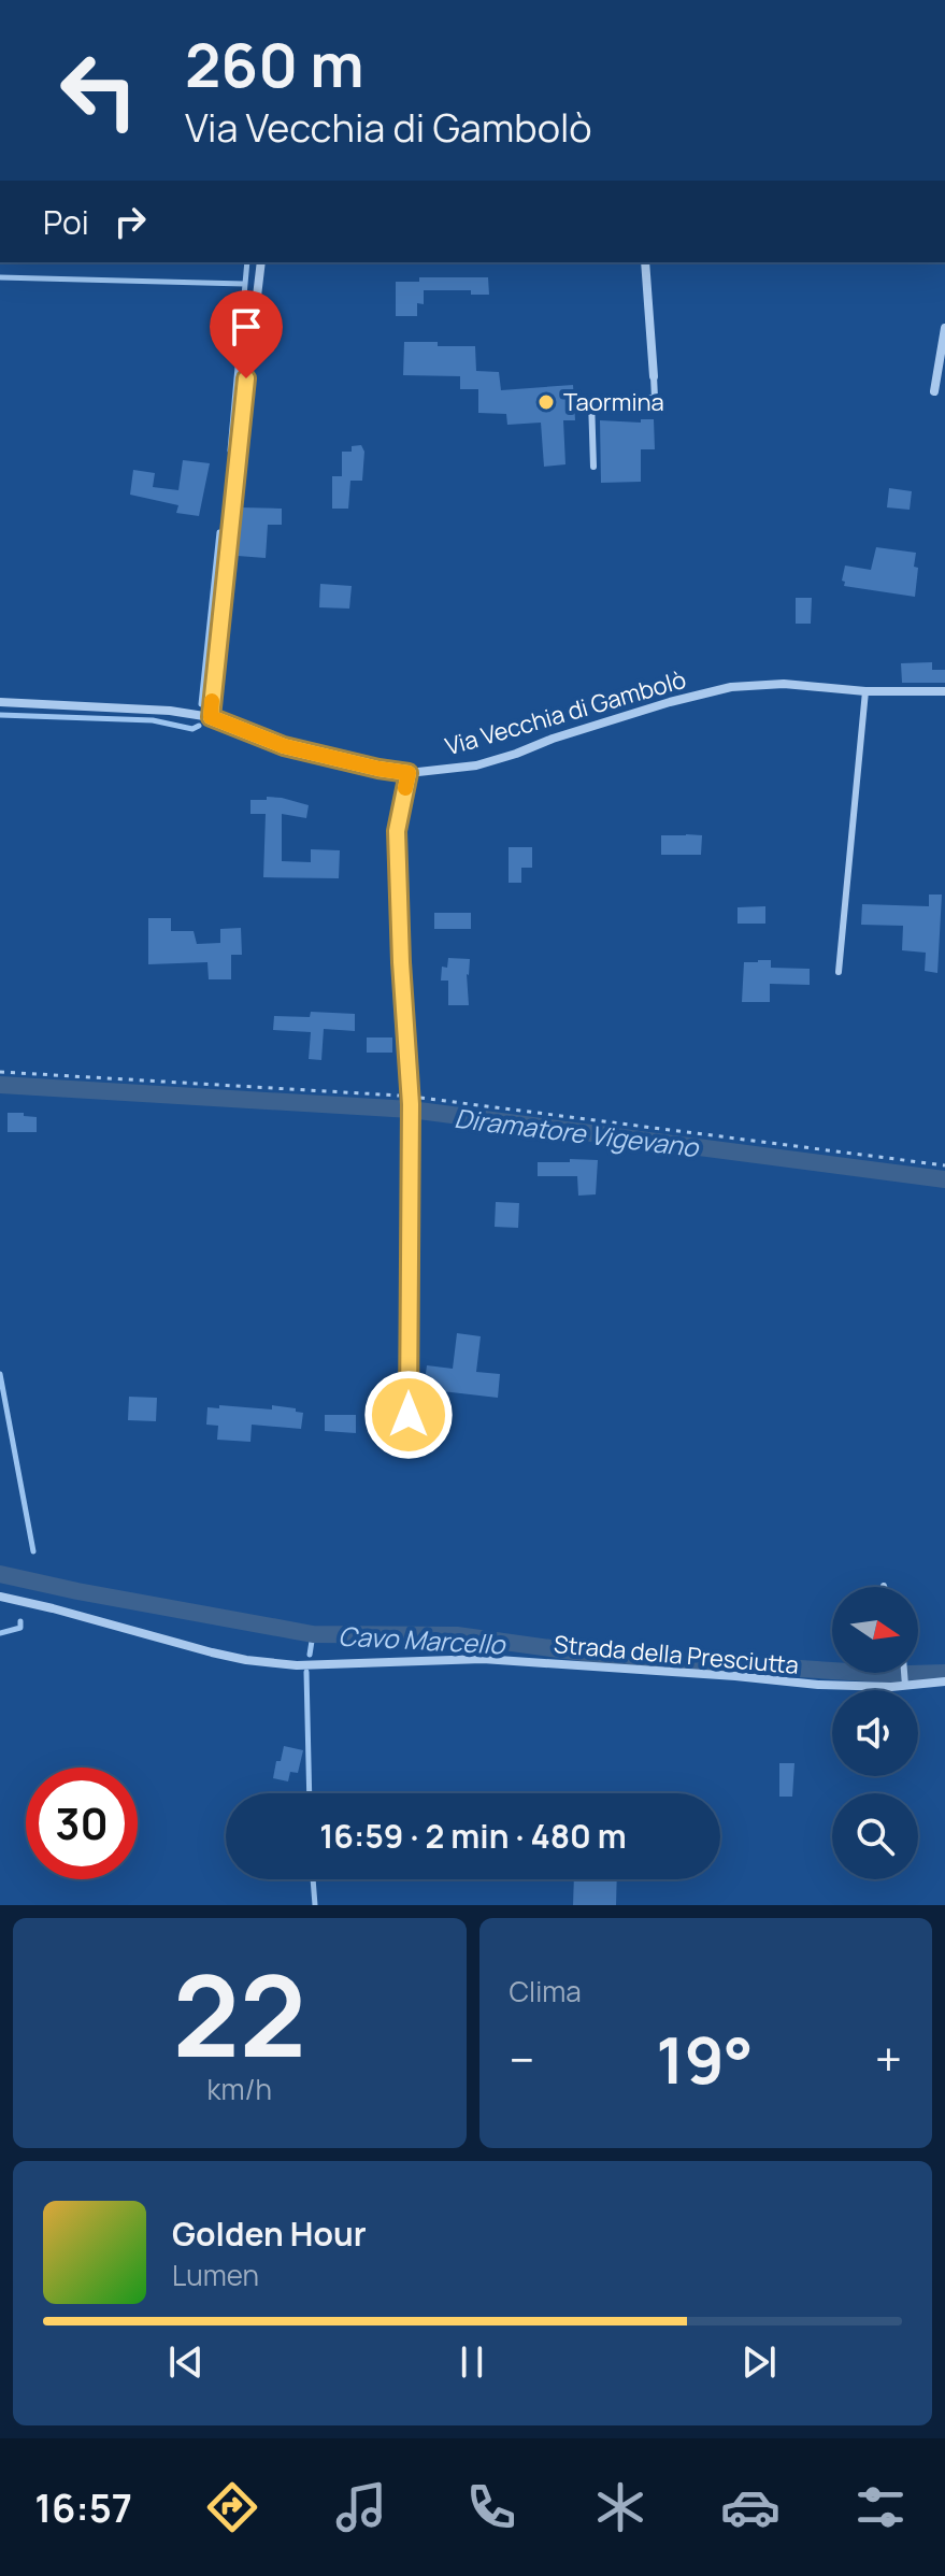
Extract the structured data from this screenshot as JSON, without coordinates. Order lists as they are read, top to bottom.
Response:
{
  "streets": {
    "street": ["Via Vecchia di Gambolò", "Strada della Presciutta"]
  },
  "water": ["Diramatore Vigevano", "Cavo Marcello"],
  "places": ["Taormina"],
  "north": "right",
  "page": {
    "turn": ["260 m", "Via Vecchia di Gambolò"],
    "then": "Poi",
    "limit": "30",
    "trip": "16:59 · 2 min · 480 m",
    "tile": [
      ["22", "km/h"],
      "Clima"
    ],
    "heat": ["−", "19°", "+"],
    "song": ["Golden Hour", "Lumen"],
    "tabs": "16:57"
  }
}
